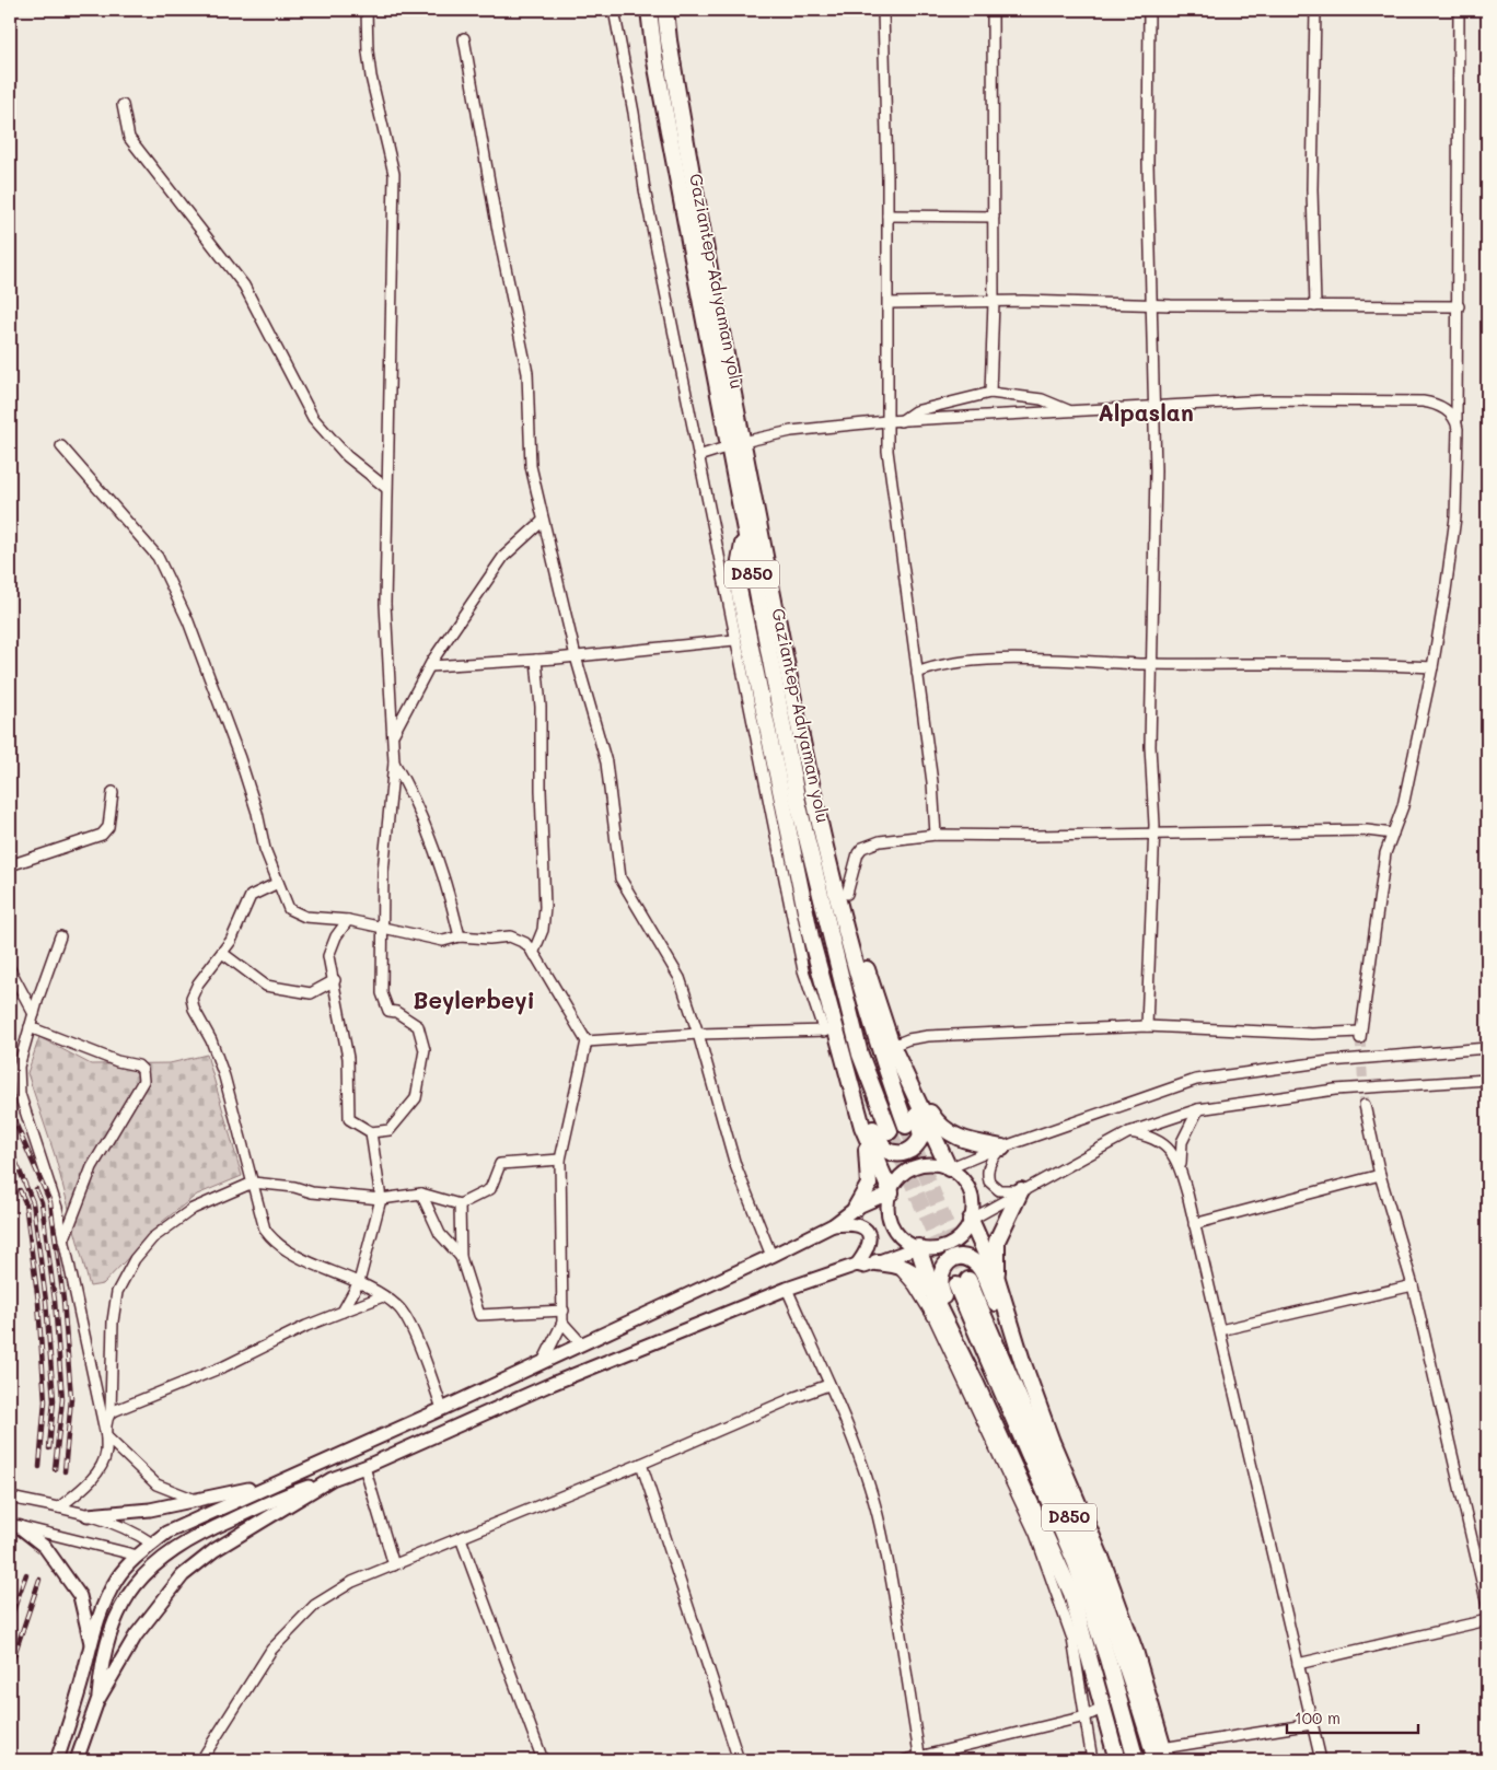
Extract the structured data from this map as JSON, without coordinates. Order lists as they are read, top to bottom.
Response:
{
  "streets": {
    "highway": ["Gaziantep-Adıyaman yolu", "D850"]
  },
  "districts": ["Alpaslan", "Beylerbeyi"],
  "scale_bar": "100 m"
}
